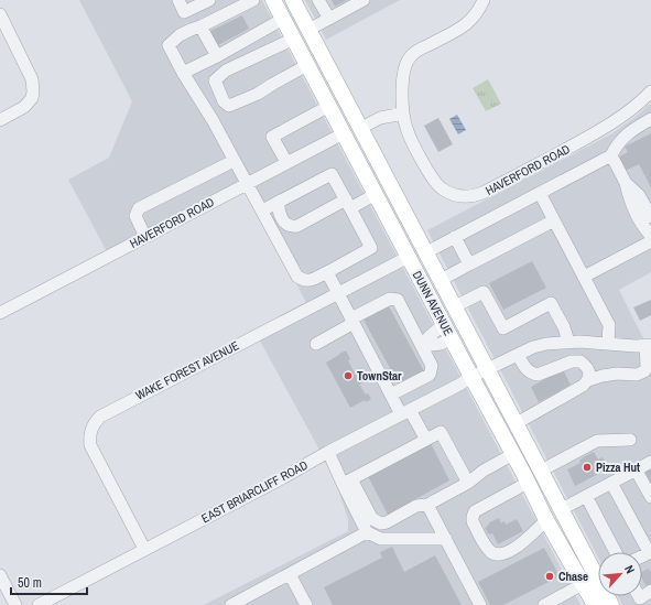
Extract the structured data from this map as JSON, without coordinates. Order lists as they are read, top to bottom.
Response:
{
  "streets": {
    "main road": ["DUNN AVENUE"],
    "street": ["HAVERFORD ROAD", "WAKE FOREST AVENUE", "EAST BRIARCLIFF ROAD"]
  },
  "crossings": [
    ["HAVERFORD ROAD", "DUNN AVENUE"],
    ["DUNN AVENUE", "WAKE FOREST AVENUE"],
    ["DUNN AVENUE", "EAST BRIARCLIFF ROAD"],
    ["WAKE FOREST AVENUE", "EAST BRIARCLIFF ROAD"]
  ],
  "places": ["TownStar", "Pizza Hut", "Chase"],
  "scale_bar": "50 m",
  "north": "top right"
}
